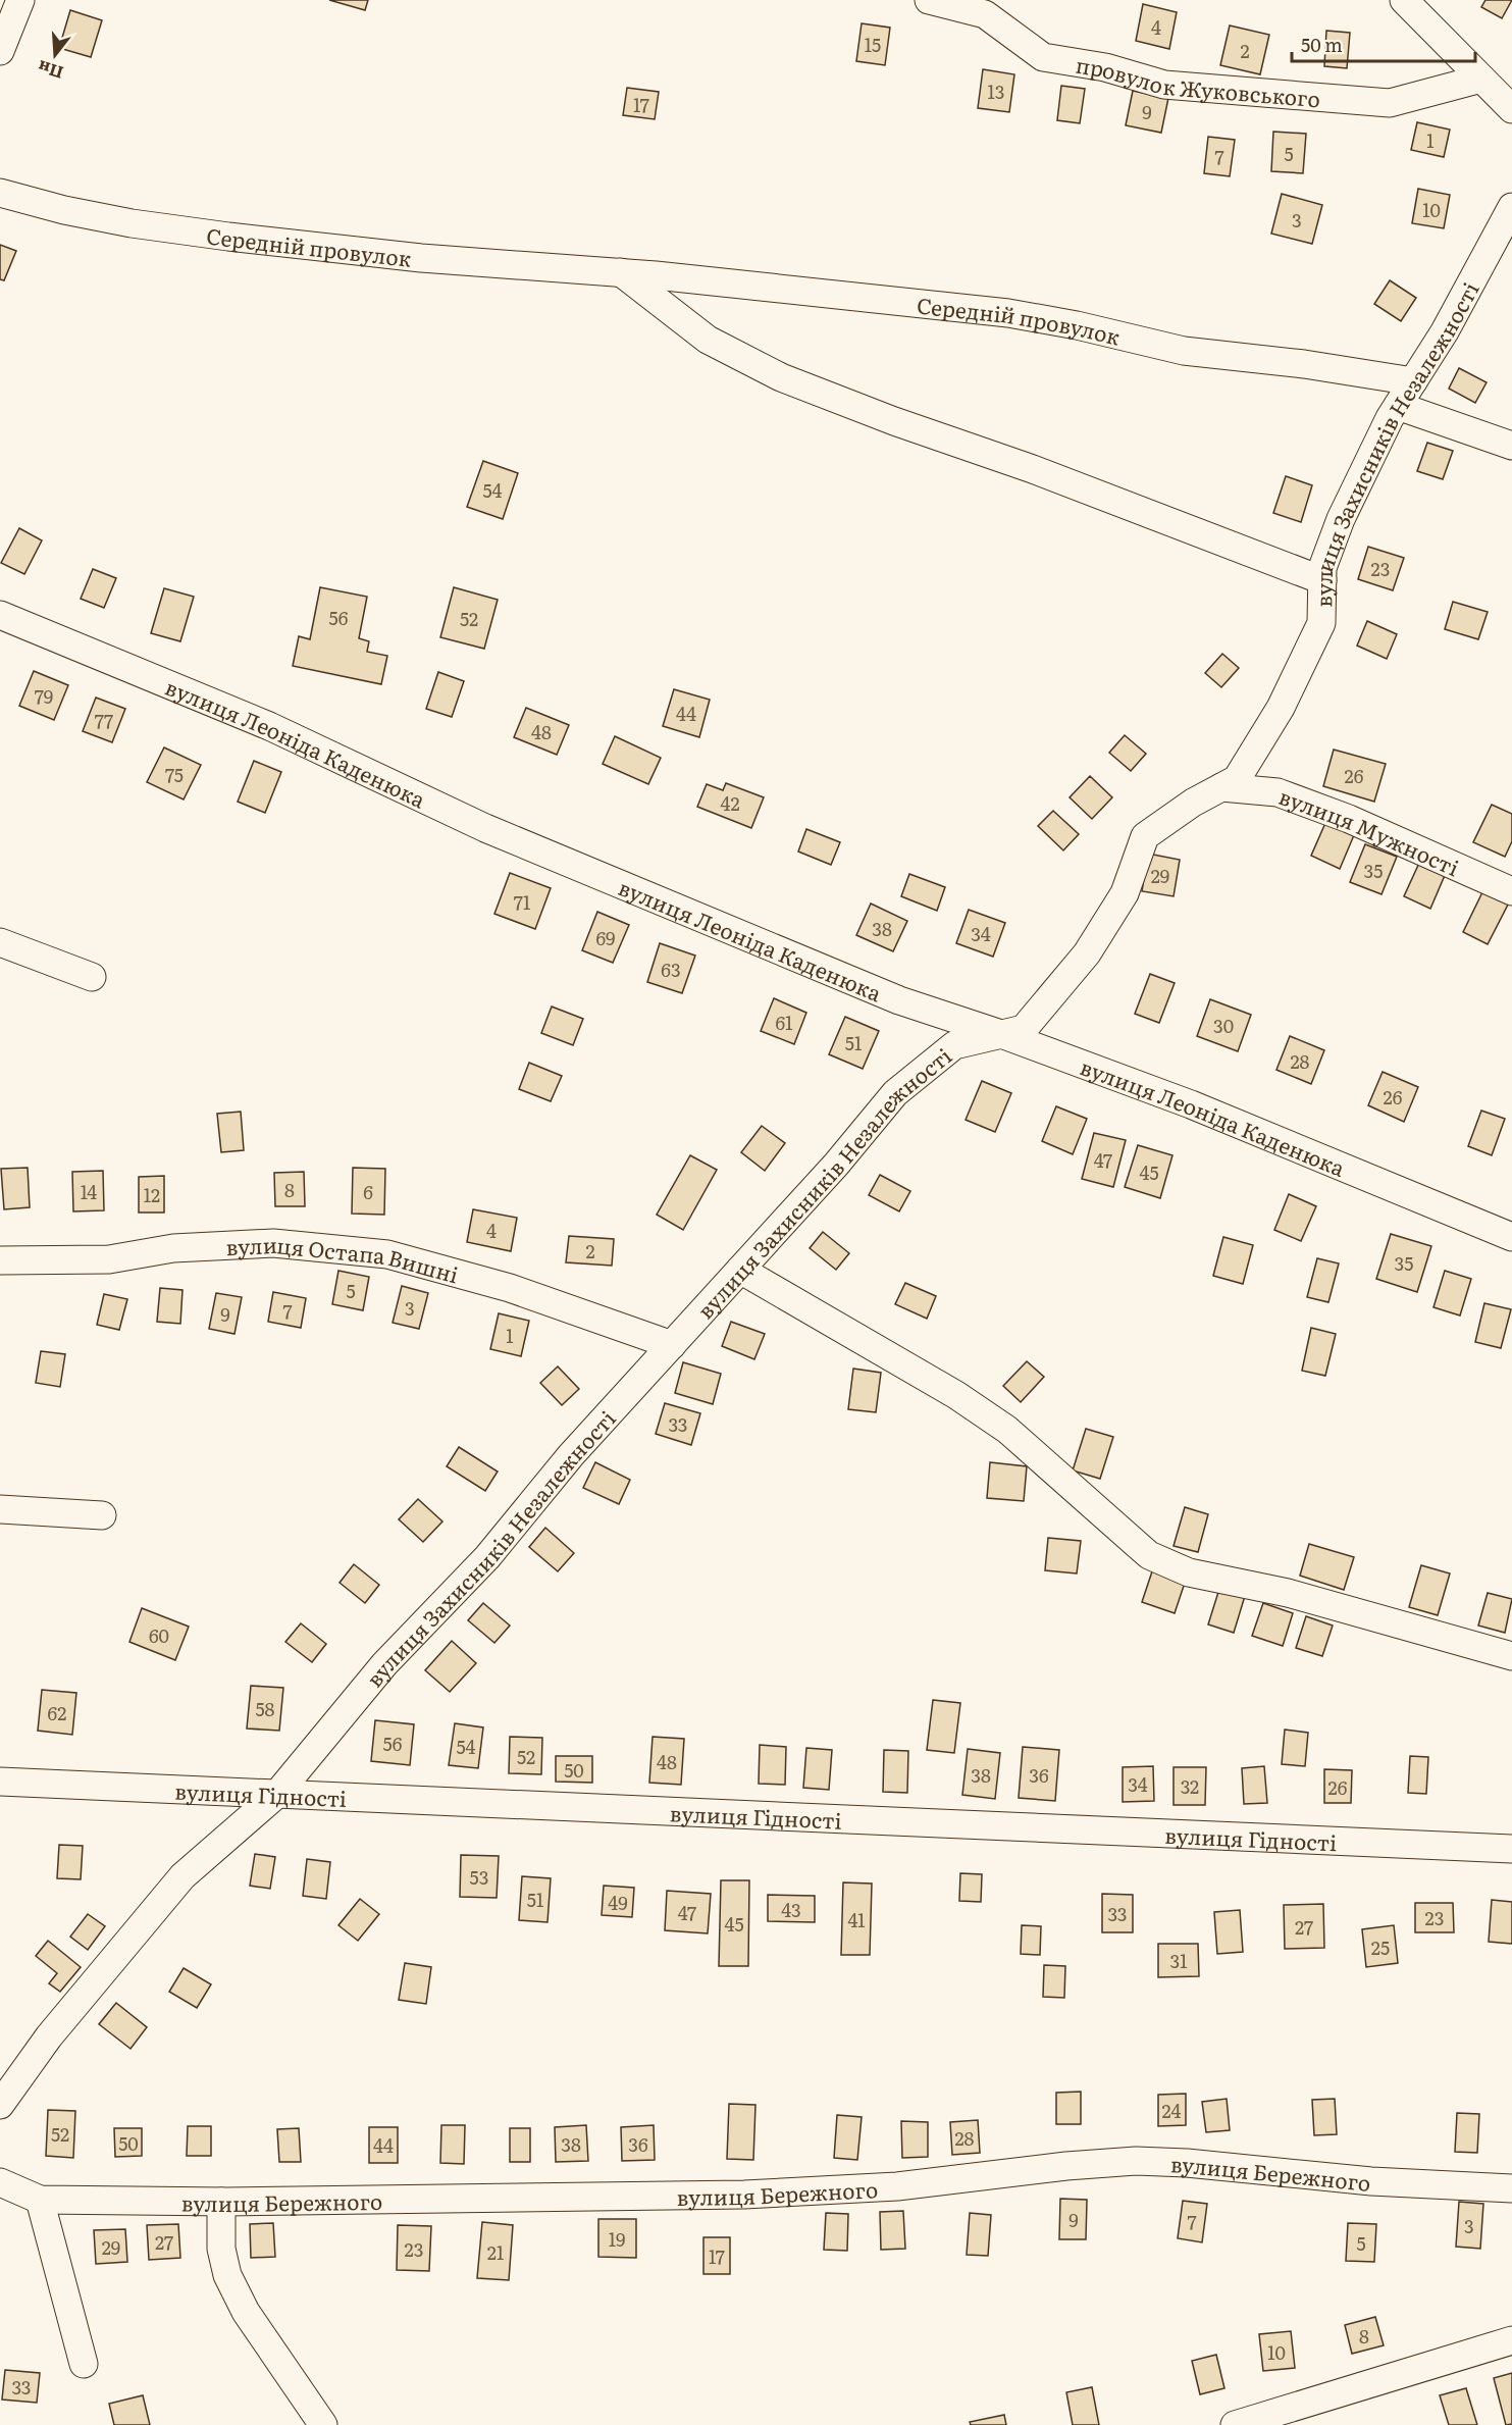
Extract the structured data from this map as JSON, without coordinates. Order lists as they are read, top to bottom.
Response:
{
  "streets": {
    "street": [
      "провулок Жуковського",
      "Середній провулок",
      "вулиця Захисників Незалежності",
      "вулиця Леоніда Каденюка",
      "вулиця Мужності",
      "вулиця Остапа Вишні",
      "вулиця Гідності",
      "вулиця Бережного"
    ]
  },
  "crossings": [
    ["Середній провулок", "вулиця Захисників Незалежності"],
    ["вулиця Захисників Незалежності", "вулиця Леоніда Каденюка"],
    ["вулиця Захисників Незалежності", "вулиця Мужності"],
    ["вулиця Захисників Незалежності", "вулиця Остапа Вишні"],
    ["вулиця Захисників Незалежності", "вулиця Гідності"]
  ],
  "house_numbers": [
    "4",
    "15",
    "2",
    "13",
    "17",
    "9",
    "1",
    "5",
    "7",
    "10",
    "3",
    "54",
    "23",
    "56",
    "52",
    "79",
    "44",
    "77",
    "48",
    "75",
    "26",
    "42",
    "35",
    "29",
    "71",
    "38",
    "34",
    "69",
    "63",
    "61",
    "30",
    "51",
    "28",
    "26",
    "47",
    "45",
    "8",
    "14",
    "6",
    "12",
    "4",
    "2",
    "35",
    "5",
    "3",
    "7",
    "9",
    "1",
    "33",
    "60",
    "58",
    "62",
    "56",
    "54",
    "52",
    "48",
    "50",
    "38",
    "36",
    "34",
    "32",
    "26",
    "53",
    "51",
    "49",
    "43",
    "47",
    "33",
    "23",
    "41",
    "45",
    "27",
    "25",
    "31",
    "24",
    "52",
    "28",
    "50",
    "38",
    "36",
    "44",
    "9",
    "7",
    "3",
    "19",
    "27",
    "5",
    "29",
    "23",
    "21",
    "17",
    "8",
    "10",
    "33"
  ],
  "scale_bar": "50 m",
  "north": "bottom"
}
